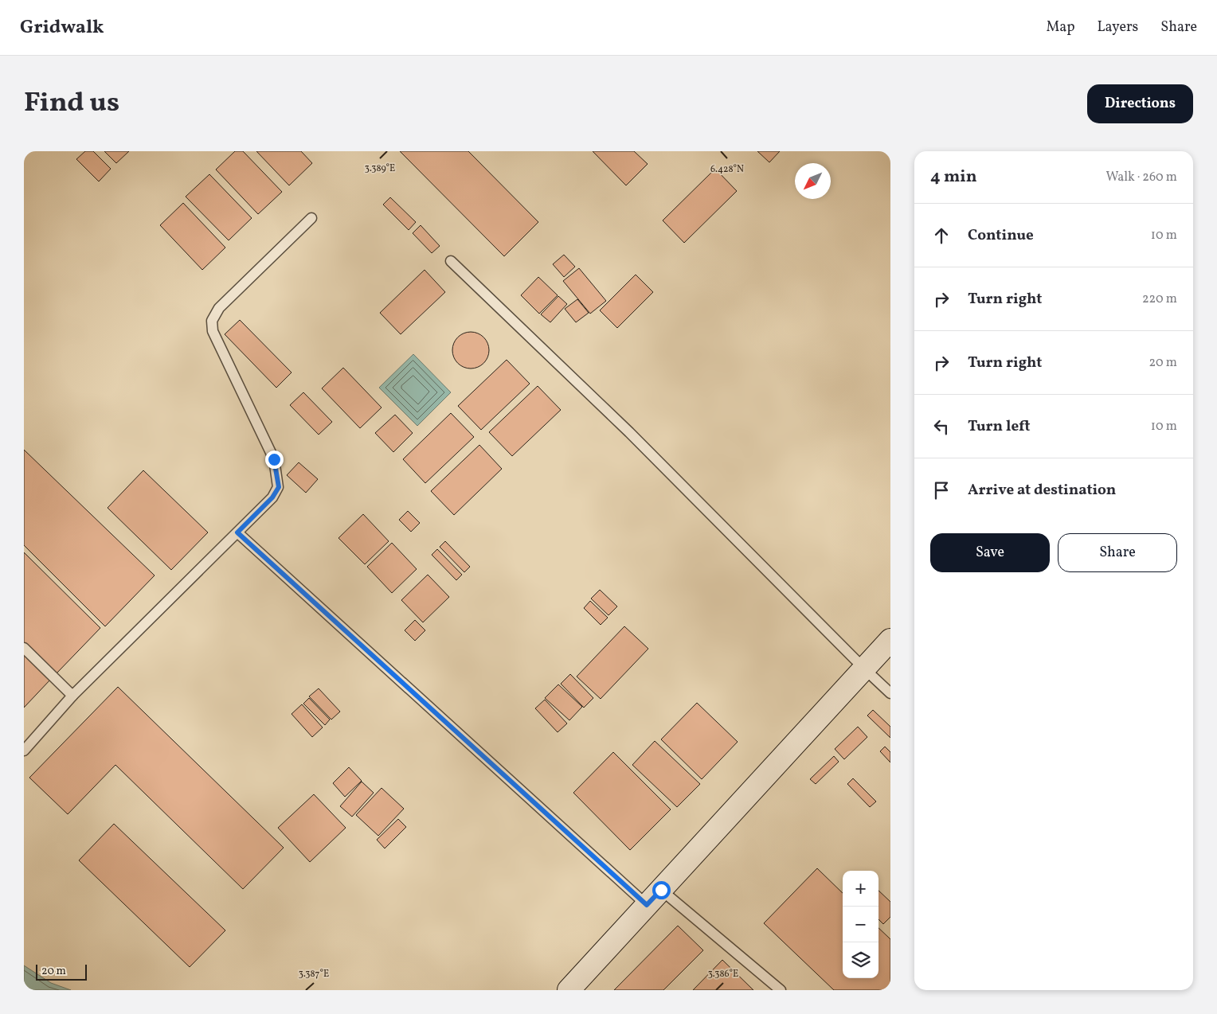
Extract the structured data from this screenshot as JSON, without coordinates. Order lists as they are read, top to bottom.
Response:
{
  "scale_bar": "20 m",
  "north": "bottom left",
  "page": {
    "header": "Gridwalk",
    "nav": ["Map", "Layers", "Share"],
    "title": "Find us",
    "buttons": [
      "Directions",
      ["Save", "Share"]
    ],
    "heading": ["4 min", "Walk · 260 m"],
    "list": [
      ["Continue", "10 m"],
      ["Turn right", "220 m"],
      ["Turn right", "20 m"],
      ["Turn left", "10 m"],
      "Arrive at destination"
    ],
    "map_buttons": ["+", "−"],
    "scale": "20 m"
  },
  "coordinates": [
    "3.389°E",
    "6.428°N",
    "3.387°E",
    "3.386°E"
  ]
}
